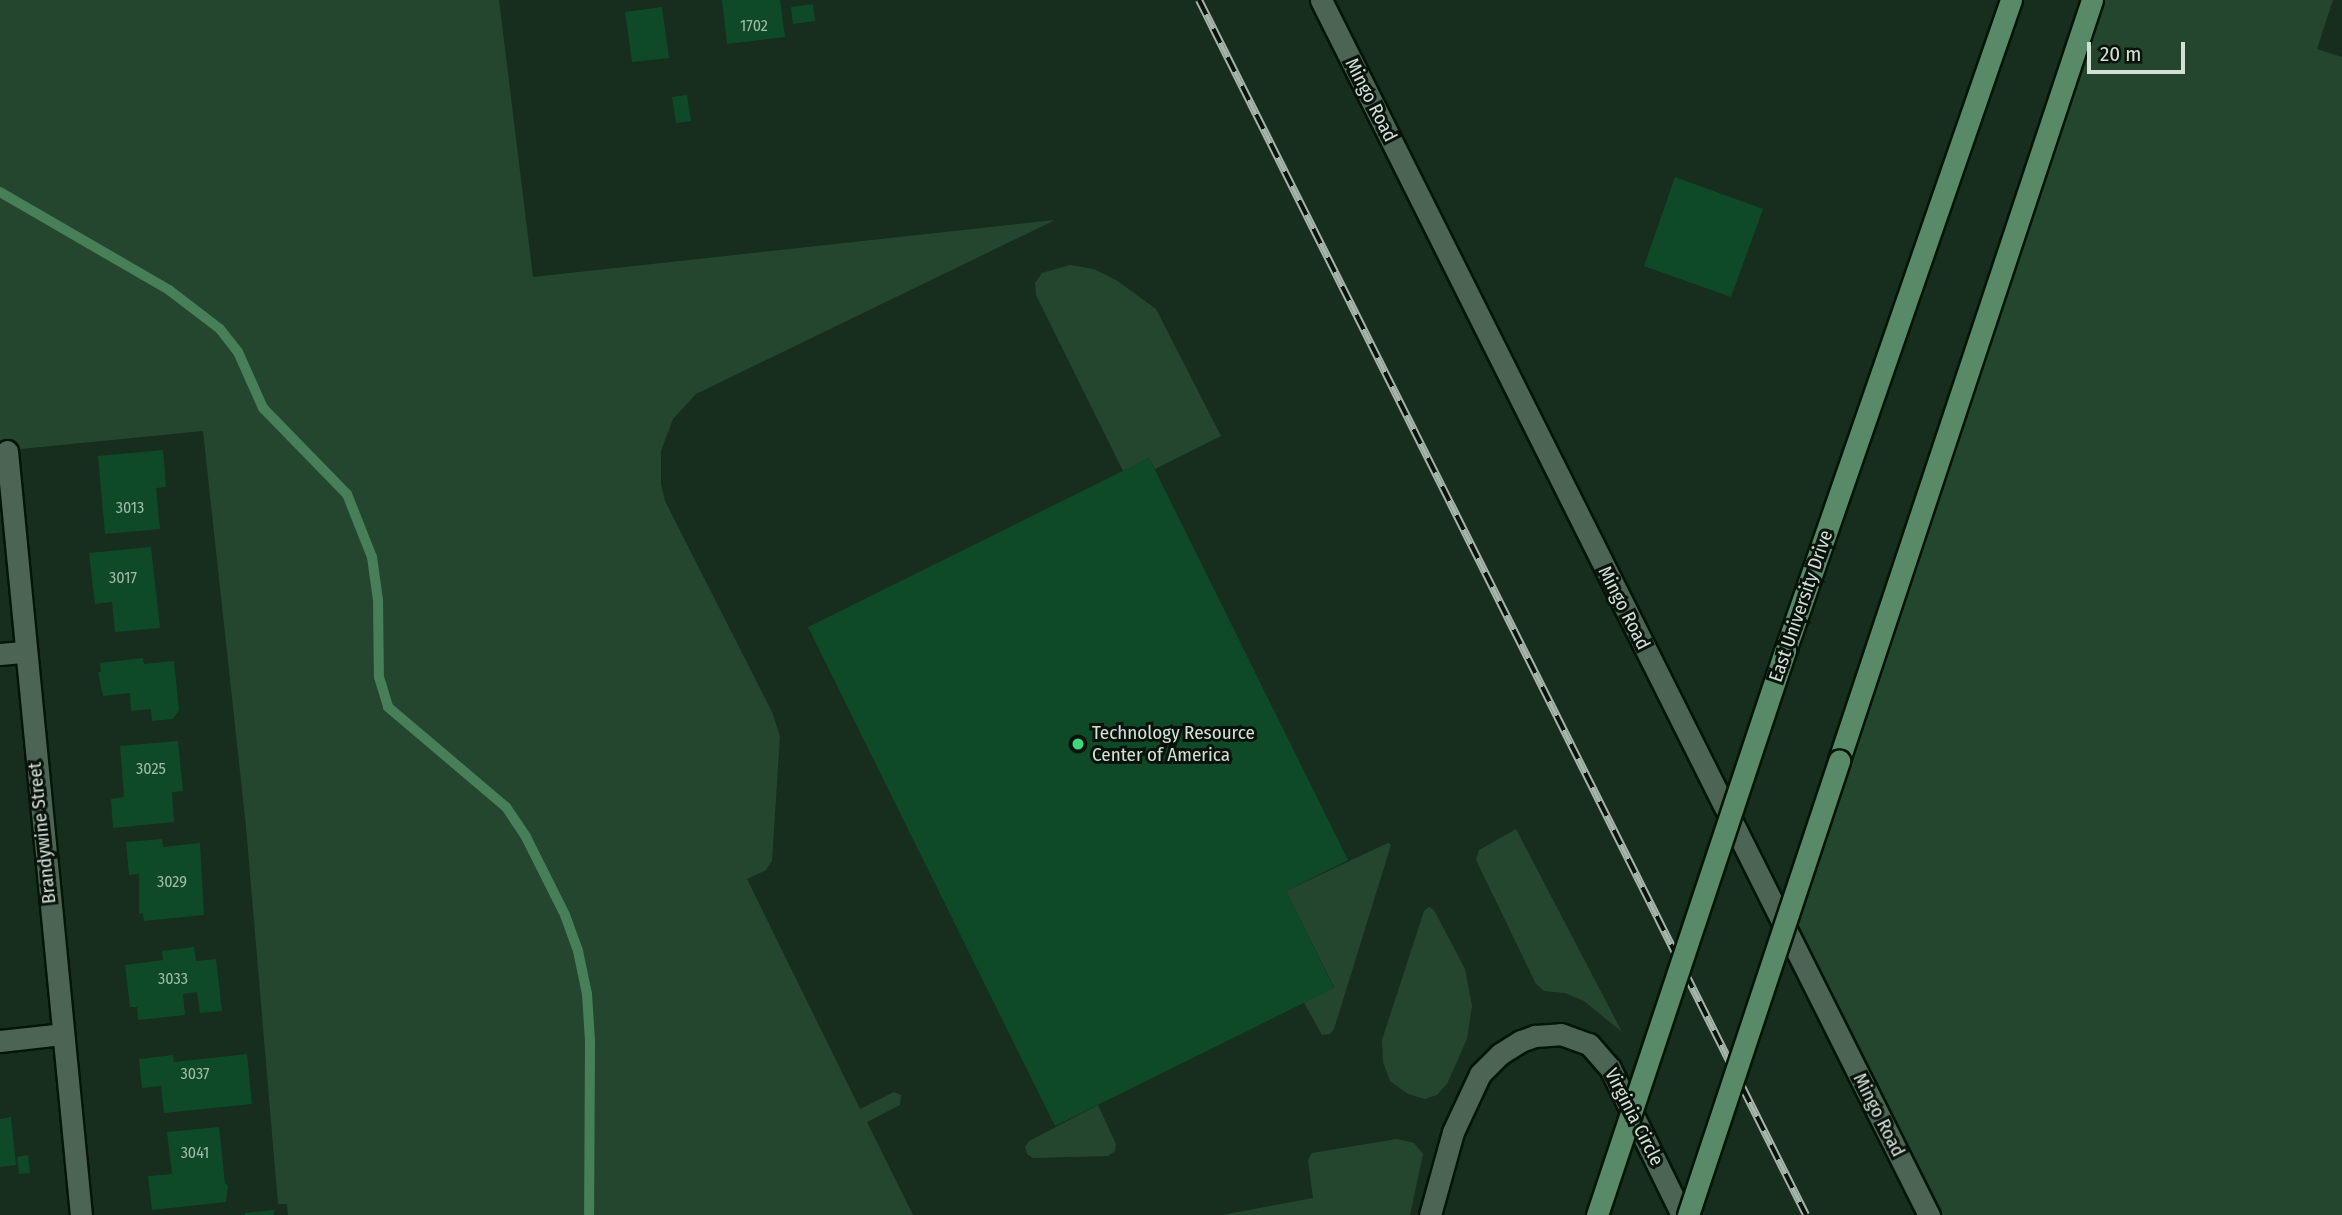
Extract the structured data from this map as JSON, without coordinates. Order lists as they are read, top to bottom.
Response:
{
  "streets": {
    "main road": ["East University Drive"],
    "street": ["Mingo Road", "Brandywine Street", "Virginia Circle"]
  },
  "places": ["Technology Resource Center of America"],
  "house_numbers": [
    "1702",
    "3013",
    "3017",
    "3025",
    "3029",
    "3033",
    "3037",
    "3041"
  ],
  "scale_bar": "20 m"
}
